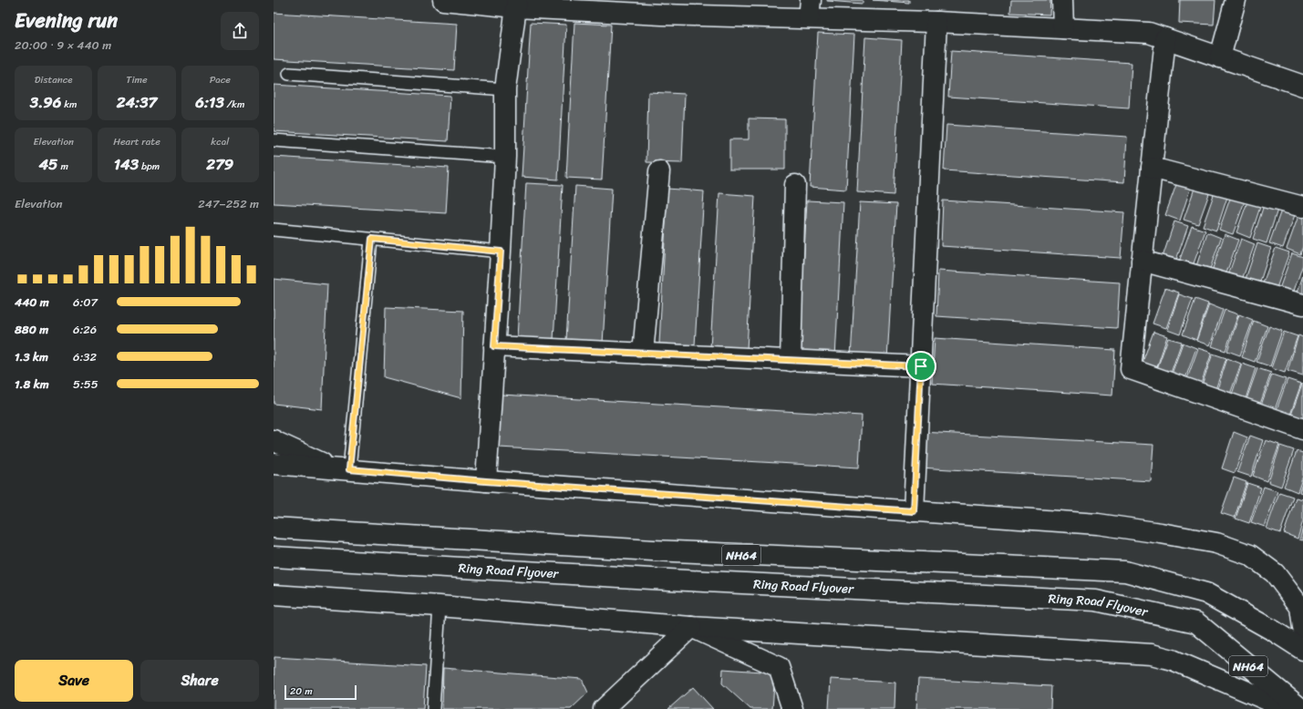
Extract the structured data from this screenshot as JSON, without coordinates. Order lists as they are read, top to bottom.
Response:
{
  "streets": {
    "main road": ["NH64", "Ring Road Flyover"]
  },
  "scale_bar": "20 m",
  "page": {
    "heading": ["Evening run", "20:00 · 9 × 440 m"],
    "stats": [
      ["Distance", "3.96 km"],
      ["Time", "24:37"],
      ["Pace", "6:13 /km"],
      ["Elevation", "45 m"],
      ["Heart rate", "143 bpm"],
      ["kcal", "279"]
    ],
    "chart": ["Elevation", "247–252 m"],
    "list": [
      {
        "name": "440 m",
        "note": "6:07"
      },
      {
        "name": "880 m",
        "note": "6:26"
      },
      {
        "name": "1.3 km",
        "note": "6:32"
      },
      {
        "name": "1.8 km",
        "note": "5:55"
      }
    ],
    "buttons": ["Save", "Share"],
    "scale": "20 m"
  }
}
